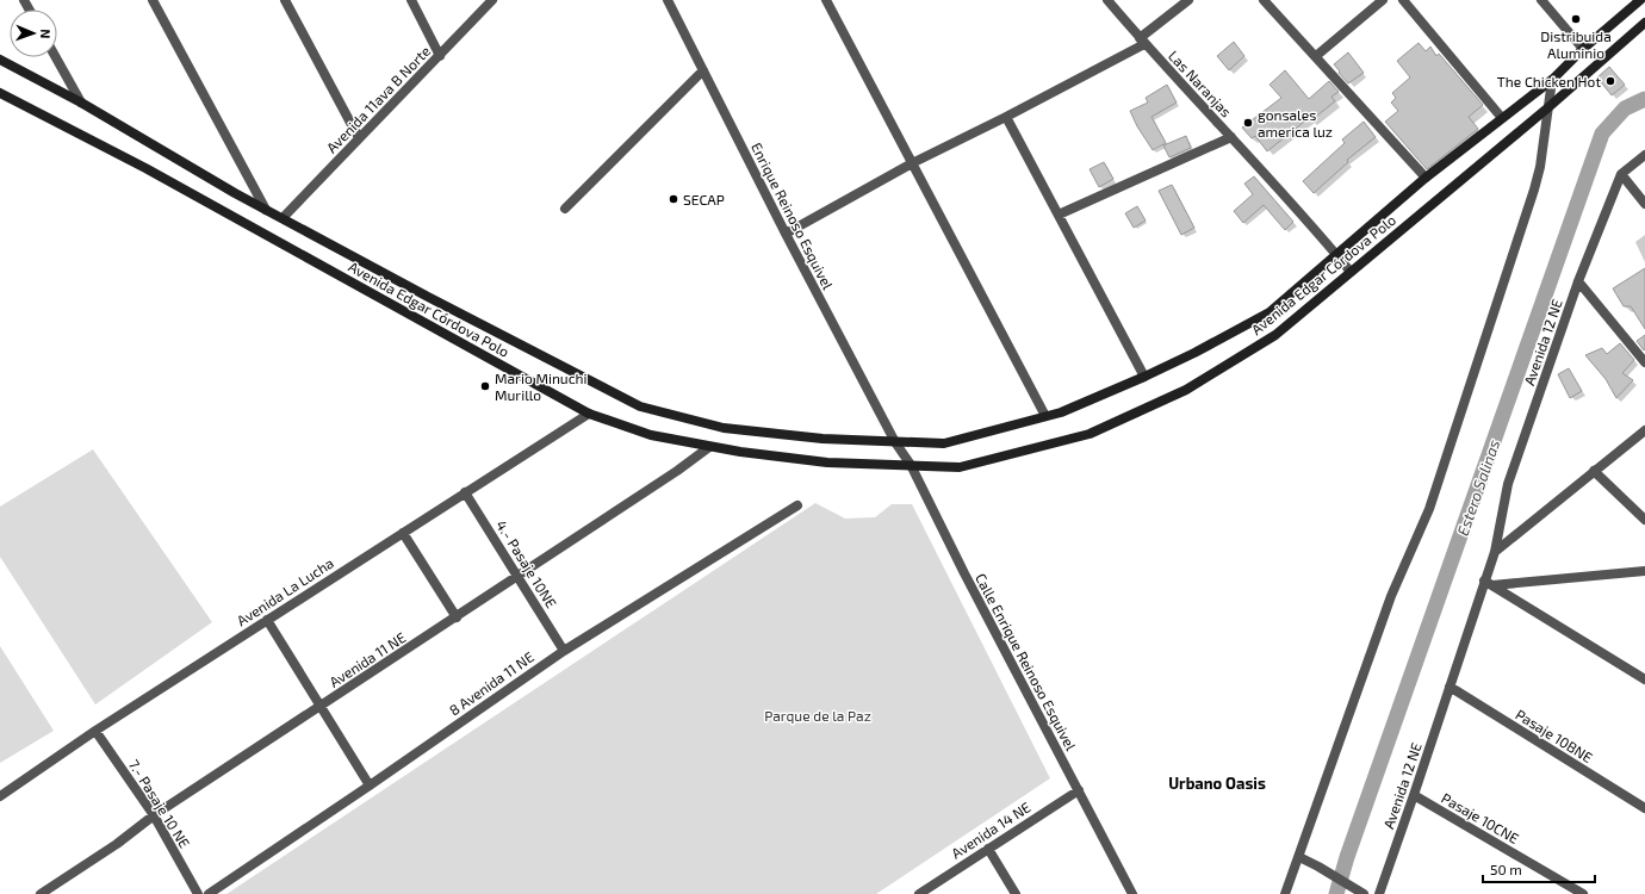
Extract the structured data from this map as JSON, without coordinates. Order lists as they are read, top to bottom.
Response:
{
  "streets": {
    "main road": ["Avenida Edgar Córdova Polo"],
    "street": [
      "Las Naranjas",
      "Avenida 11ava B Norte",
      "Enrique Reinoso Esquivel",
      "Avenida 12 NE",
      "4.- Pasaje 10NE",
      "Avenida La Lucha",
      "Avenida 11 NE",
      "Calle Enrique Reinoso Esquivel",
      "8 Avenida 11 NE",
      "Pasaje 10BNE",
      "7.- Pasaje 10 NE",
      "Pasaje 10CNE",
      "Avenida 14 NE"
    ]
  },
  "crossings": [
    ["Las Naranjas", "Avenida Edgar Córdova Polo"],
    ["Avenida 11ava B Norte", "Avenida Edgar Córdova Polo"],
    ["Enrique Reinoso Esquivel", "Avenida Edgar Córdova Polo"],
    ["Enrique Reinoso Esquivel", "Calle Enrique Reinoso Esquivel"],
    ["Avenida Edgar Córdova Polo", "Avenida La Lucha"],
    ["Avenida Edgar Córdova Polo", "Avenida 11 NE"],
    ["Avenida Edgar Córdova Polo", "Calle Enrique Reinoso Esquivel"],
    ["Avenida 12 NE", "Pasaje 10BNE"],
    ["Avenida 12 NE", "Pasaje 10CNE"],
    ["4.- Pasaje 10NE", "Avenida La Lucha"],
    ["4.- Pasaje 10NE", "Avenida 11 NE"],
    ["4.- Pasaje 10NE", "8 Avenida 11 NE"],
    ["Avenida La Lucha", "7.- Pasaje 10 NE"],
    ["Avenida 11 NE", "7.- Pasaje 10 NE"],
    ["Calle Enrique Reinoso Esquivel", "Avenida 14 NE"]
  ],
  "districts": ["Urbano Oasis"],
  "water": ["Estero Salinas"],
  "parks": ["Parque de la Paz"],
  "places": [
    "Distribuida Aluminio",
    "The Chicken Hot",
    "gonsales america luz",
    "SECAP",
    "Mario Minuchi Murillo"
  ],
  "scale_bar": "50 m",
  "north": "right"
}
